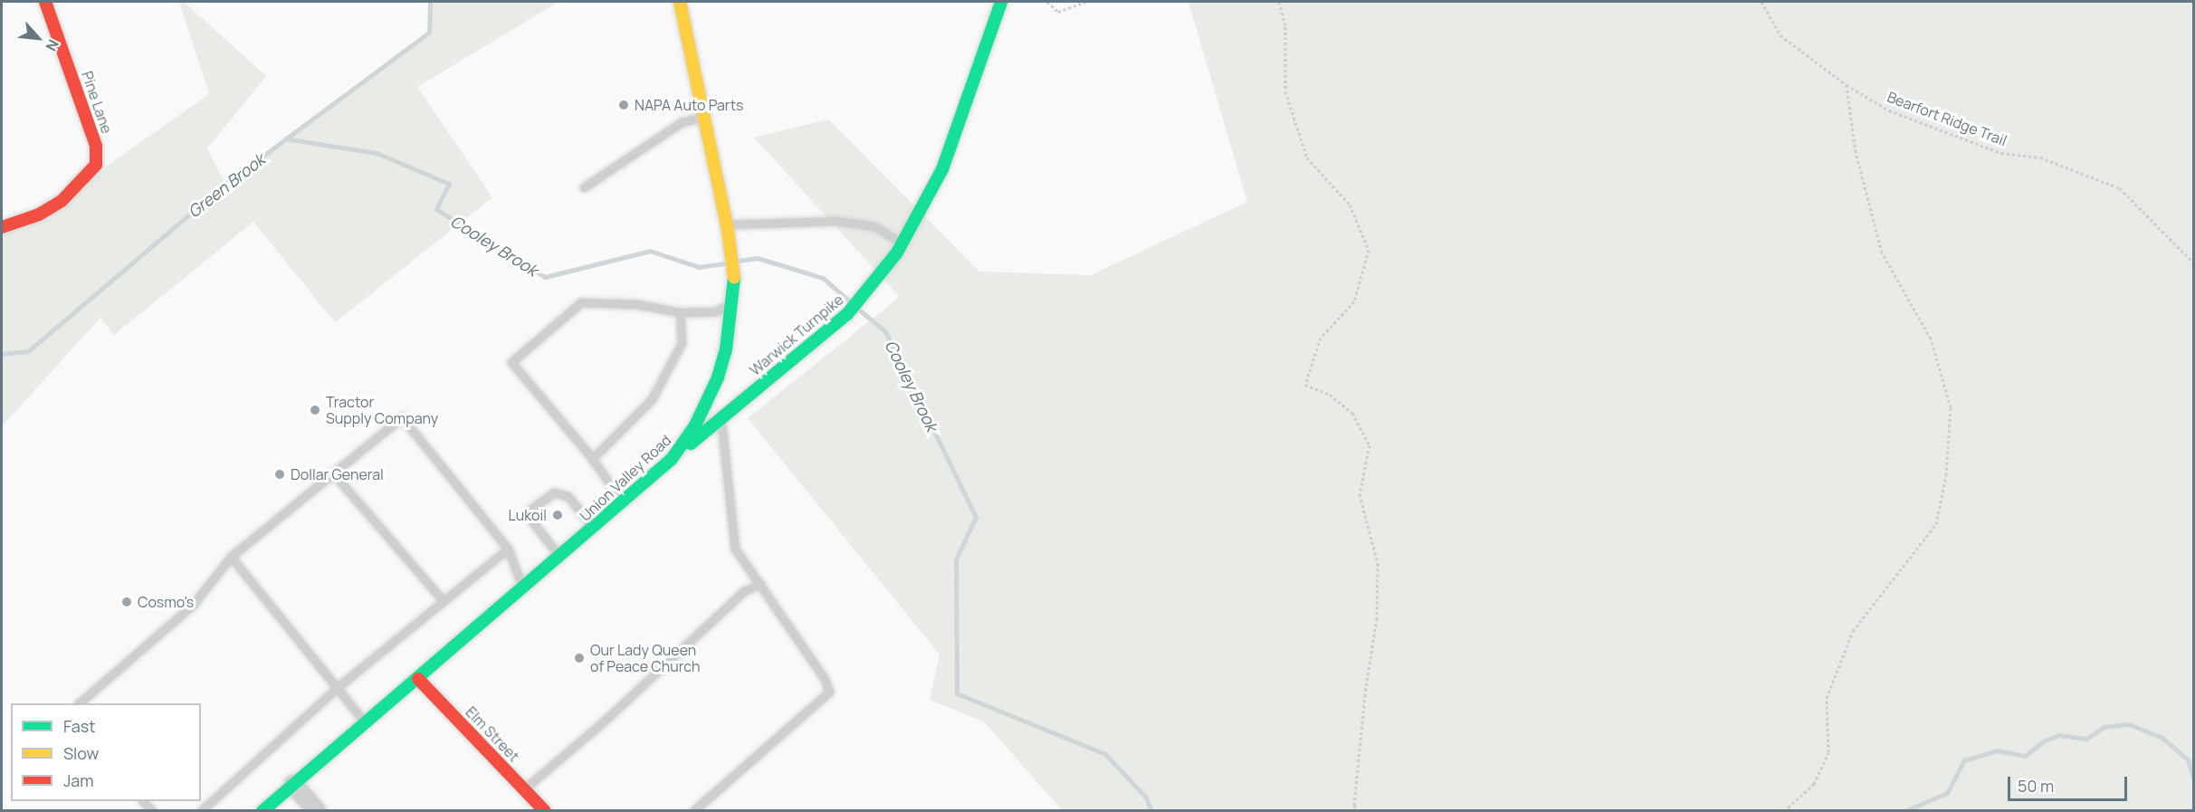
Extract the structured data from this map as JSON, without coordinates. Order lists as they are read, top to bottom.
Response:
{
  "streets": {
    "street": [
      "Pine Lane",
      "Warwick Turnpike",
      "Union Valley Road",
      "Elm Street"
    ],
    "path": ["Bearfort Ridge Trail"]
  },
  "crossings": [
    ["Warwick Turnpike", "Union Valley Road"],
    ["Union Valley Road", "Elm Street"]
  ],
  "water": ["Green Brook", "Cooley Brook"],
  "places": [
    "NAPA Auto Parts",
    "Tractor Supply Company",
    "Dollar General",
    "Lukoil",
    "Cosmo's",
    "Our Lady Queen of Peace Church"
  ],
  "legend": ["Fast", "Slow", "Jam"],
  "scale_bar": "50 m",
  "north": "bottom right"
}
